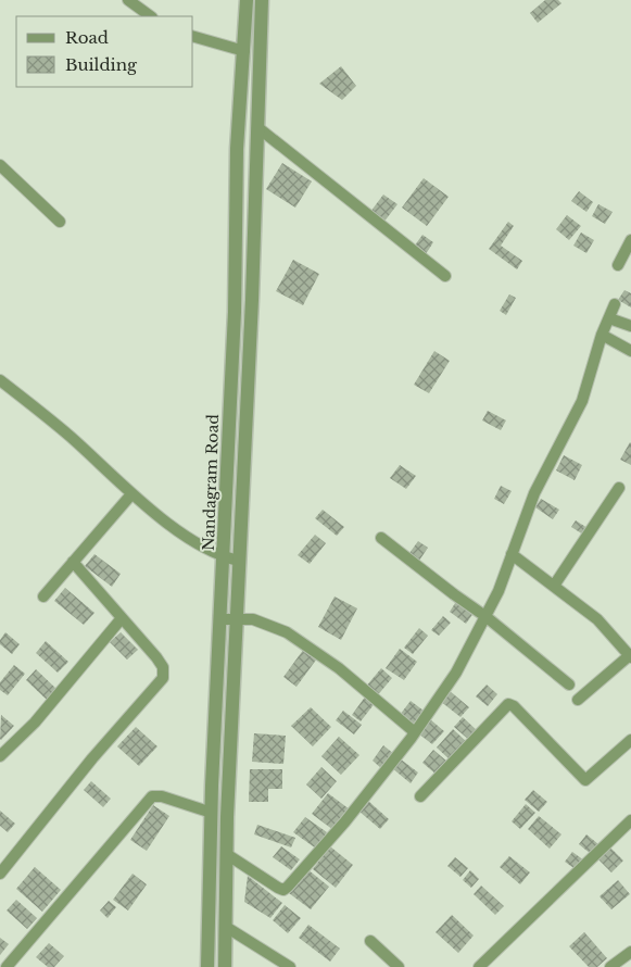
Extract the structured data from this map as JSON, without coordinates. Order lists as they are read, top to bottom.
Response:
{
  "streets": {
    "street": ["Nandagram Road"]
  },
  "legend": ["Road", "Building"]
}
